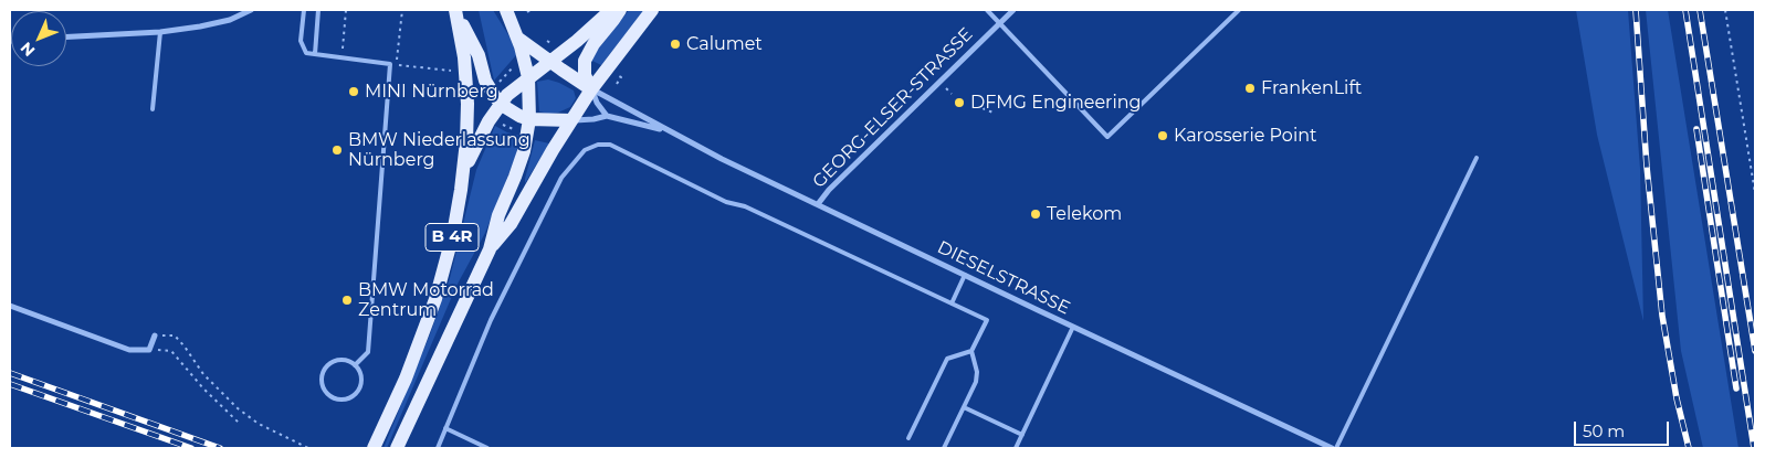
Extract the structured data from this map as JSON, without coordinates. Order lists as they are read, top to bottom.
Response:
{
  "streets": {
    "main road": ["B 4R"],
    "street": ["GEORG-ELSER-STRASSE", "DIESELSTRASSE"]
  },
  "crossings": [
    ["GEORG-ELSER-STRASSE", "DIESELSTRASSE"]
  ],
  "places": [
    "Calumet",
    "FrankenLift",
    "MINI Nürnberg",
    "DFMG Engineering",
    "Karosserie Point",
    "BMW Niederlassung Nürnberg",
    "Telekom",
    "BMW Motorrad Zentrum"
  ],
  "scale_bar": "50 m",
  "north": "bottom left"
}
